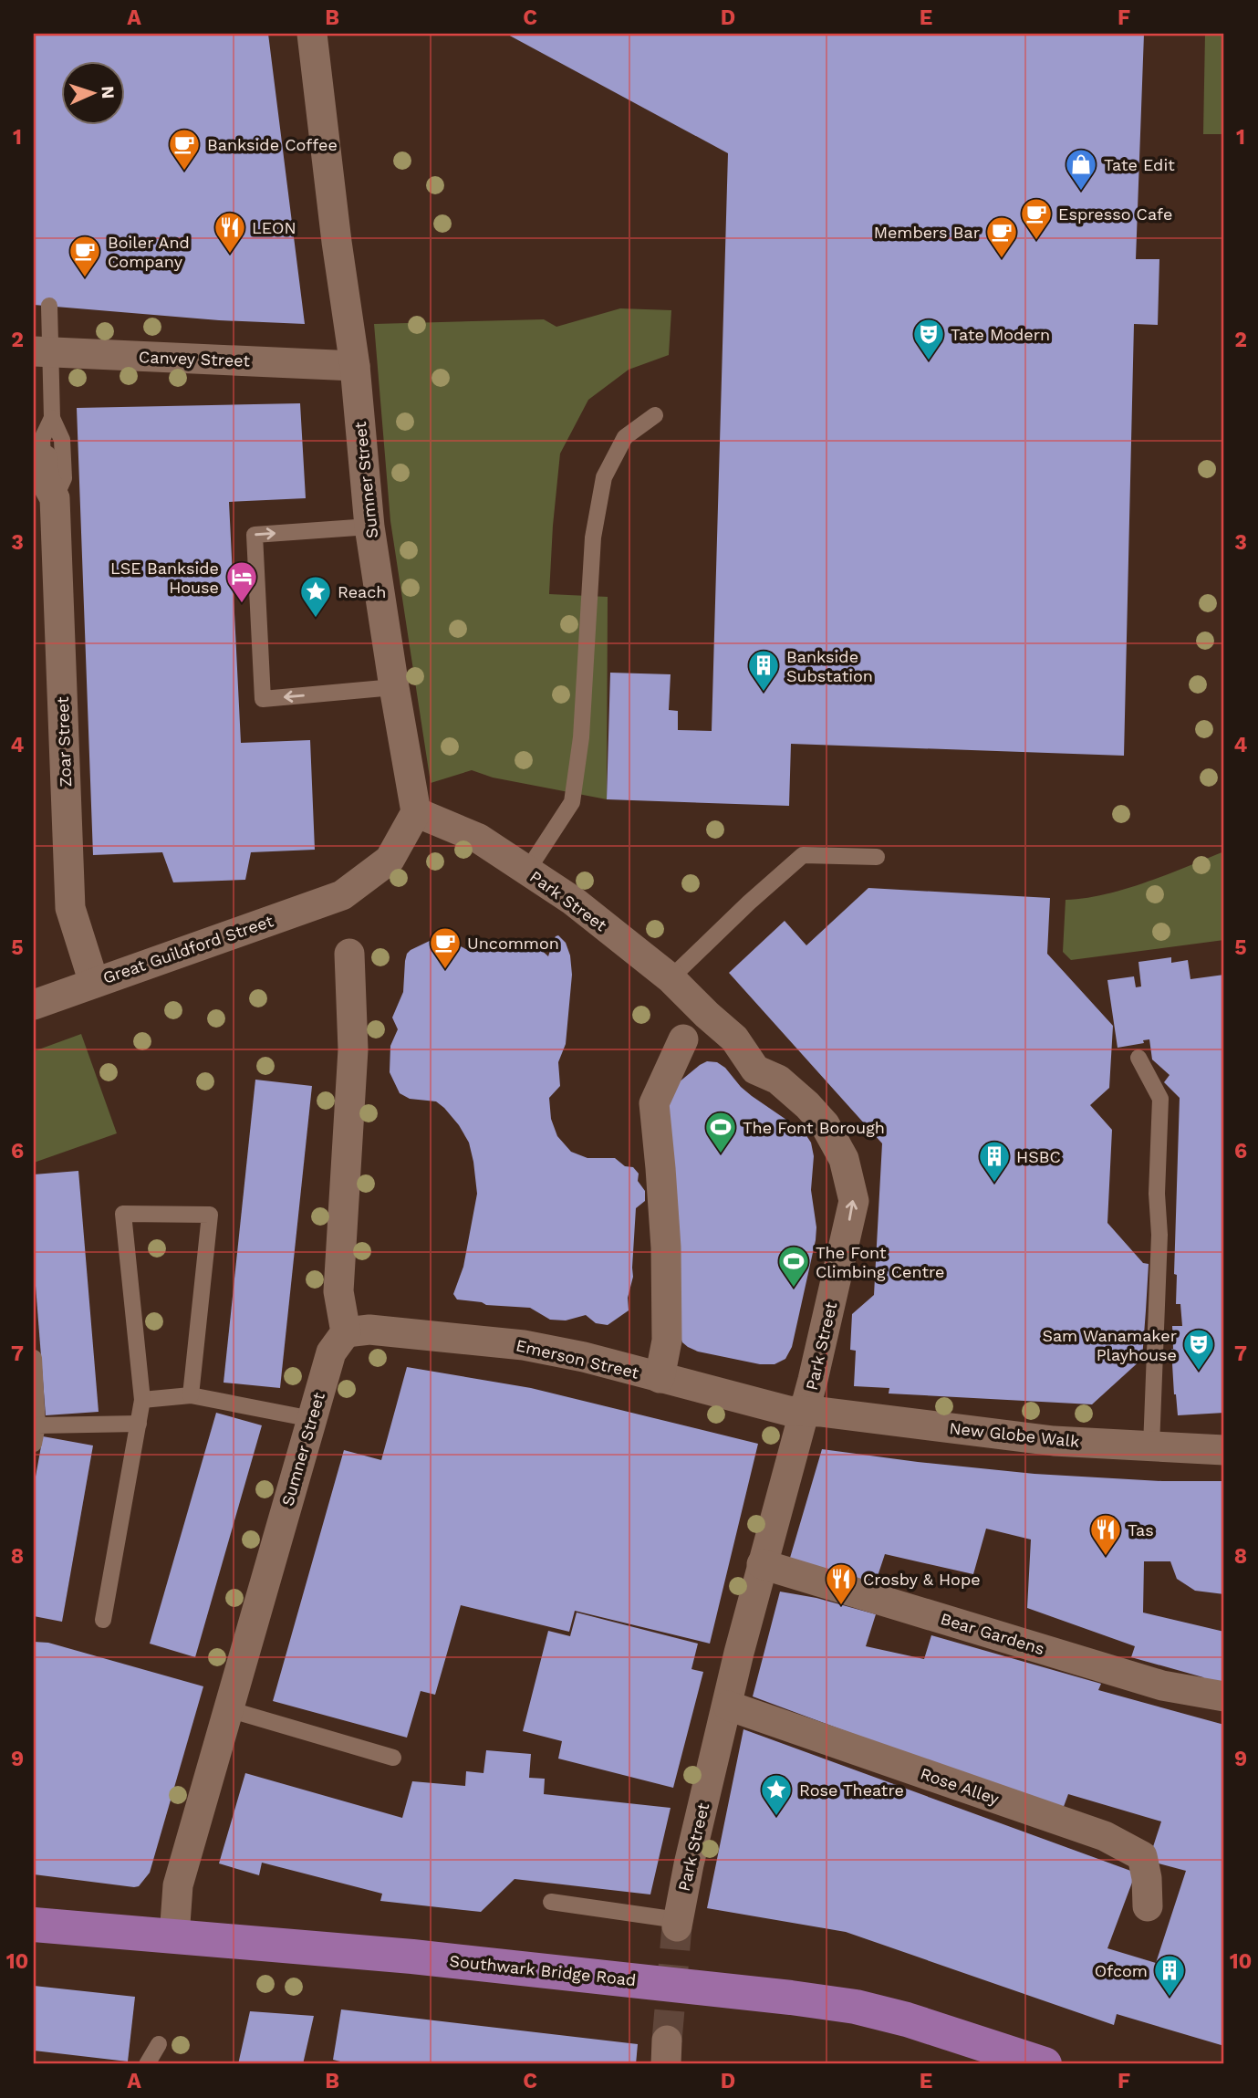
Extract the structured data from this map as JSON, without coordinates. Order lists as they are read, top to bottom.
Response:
{
  "streets": {
    "main road": ["Southwark Bridge Road"],
    "street": [
      "Canvey Street",
      "Sumner Street",
      "Zoar Street",
      "Park Street",
      "Great Guildford Street",
      "Emerson Street",
      "New Globe Walk",
      "Bear Gardens",
      "Rose Alley"
    ]
  },
  "crossings": [
    ["Canvey Street", "Sumner Street"],
    ["Canvey Street", "Zoar Street"],
    ["Sumner Street", "Park Street"],
    ["Sumner Street", "Great Guildford Street"],
    ["Sumner Street", "Emerson Street"],
    ["Sumner Street", "Southwark Bridge Road"],
    ["Zoar Street", "Great Guildford Street"],
    ["Park Street", "Great Guildford Street"],
    ["Park Street", "Emerson Street"],
    ["Park Street", "New Globe Walk"],
    ["Park Street", "Bear Gardens"],
    ["Park Street", "Rose Alley"],
    ["Emerson Street", "New Globe Walk"]
  ],
  "places": {
    "cafe": [
      "Bankside Coffee",
      "Espresso Cafe",
      "Members Bar",
      "Boiler And Company",
      "Uncommon"
    ],
    "shop": ["Tate Edit"],
    "restaurant": ["LEON", "Tas", "Crosby & Hope"],
    "theatre": ["Tate Modern", "Sam Wanamaker Playhouse"],
    "hotel": ["LSE Bankside House"],
    "place": ["Reach", "Rose Theatre"],
    "building": ["Bankside Substation", "HSBC", "Ofcom"],
    "sports": ["The Font Borough", "The Font Climbing Centre"]
  },
  "north": "right",
  "grid": {
    "columns": [
      "A",
      "B",
      "C",
      "D",
      "E",
      "F"
    ],
    "rows": [
      "1",
      "2",
      "3",
      "4",
      "5",
      "6",
      "7",
      "8",
      "9",
      "10"
    ]
  }
}
